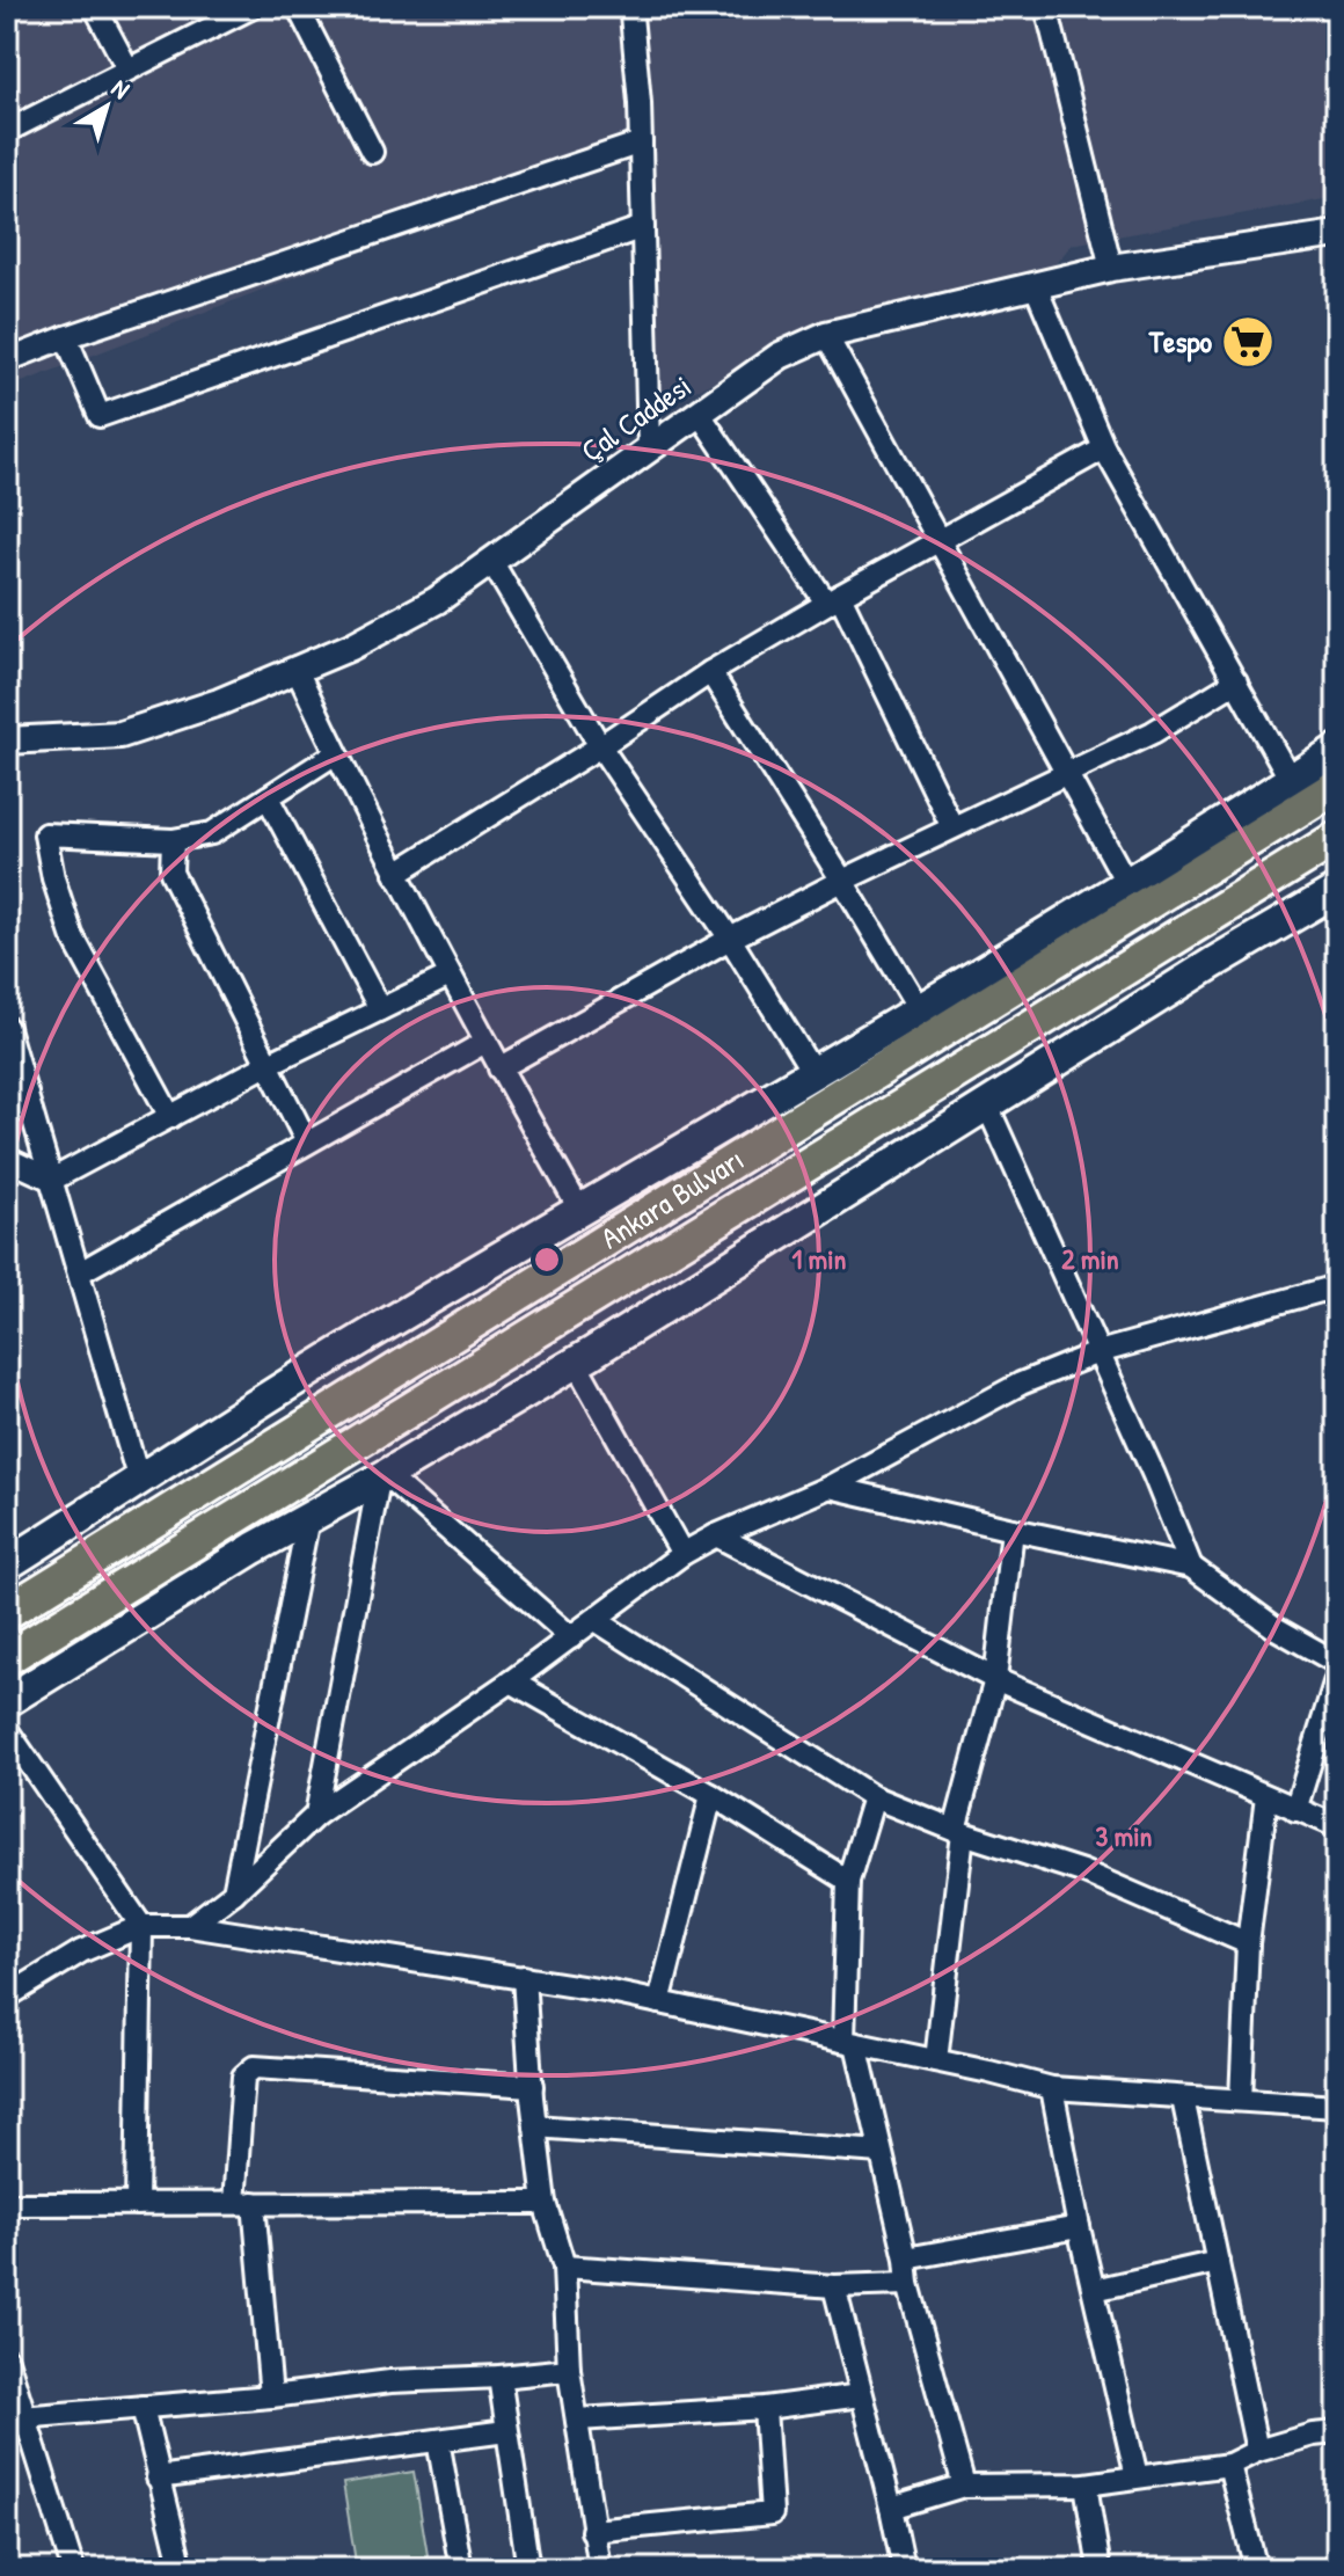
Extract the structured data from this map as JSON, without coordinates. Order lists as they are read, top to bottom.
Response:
{
  "streets": {
    "main road": ["Ankara Bulvarı"],
    "street": ["Çal Caddesi"]
  },
  "places": {
    "supermarket": ["Tespo"]
  },
  "north": "top right",
  "rings": ["1 min", "2 min", "3 min"]
}
